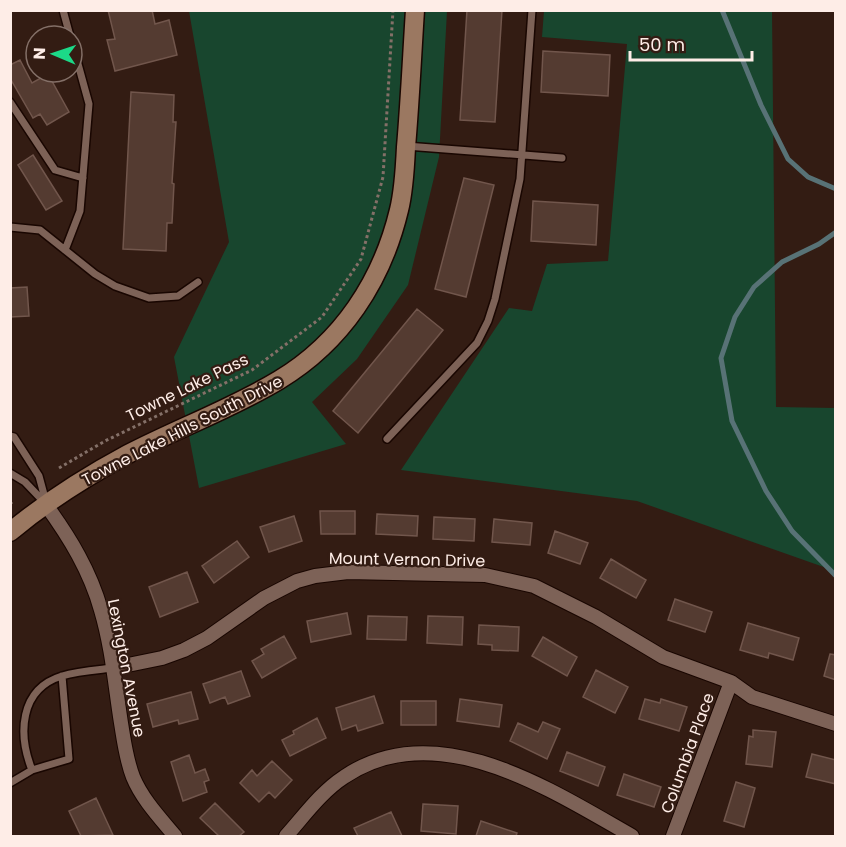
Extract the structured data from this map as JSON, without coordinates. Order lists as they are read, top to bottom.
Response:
{
  "streets": {
    "street": [
      "Towne Lake Hills South Drive",
      "Mount Vernon Drive",
      "Lexington Avenue",
      "Columbia Place"
    ],
    "path": ["Towne Lake Pass"]
  },
  "crossings": [
    ["Towne Lake Hills South Drive", "Lexington Avenue"],
    ["Mount Vernon Drive", "Lexington Avenue"],
    ["Mount Vernon Drive", "Columbia Place"]
  ],
  "scale_bar": "50 m",
  "north": "left"
}
